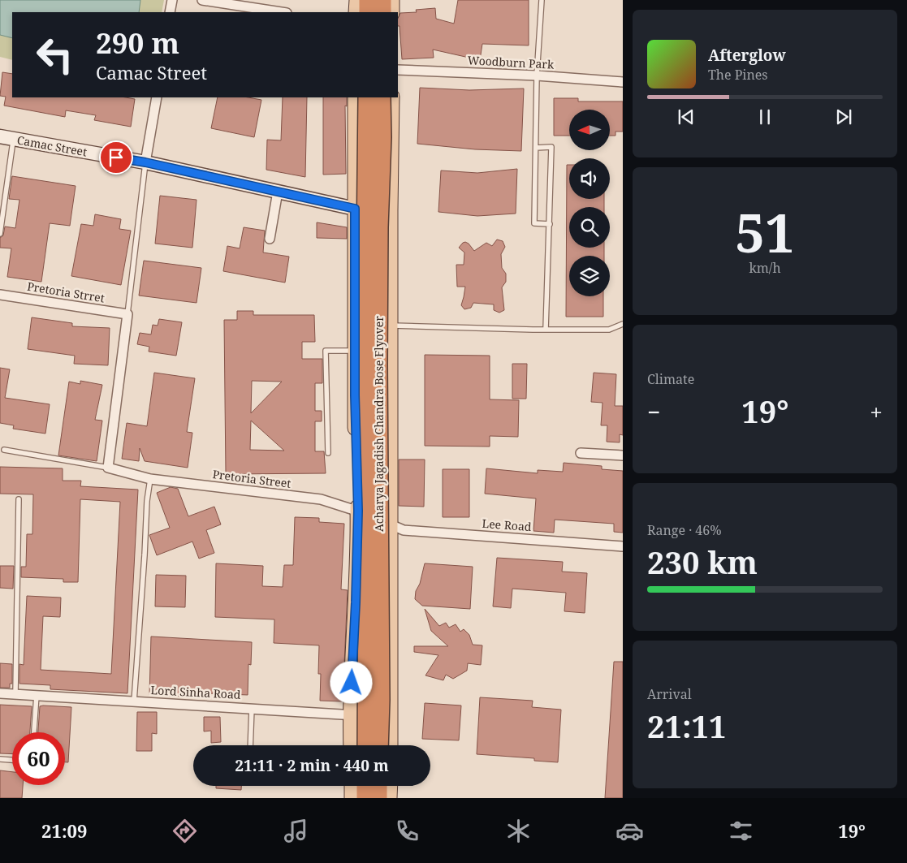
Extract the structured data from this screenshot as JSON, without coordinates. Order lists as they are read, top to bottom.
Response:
{
  "streets": {
    "highway": ["Acharya Jagadish Chandra Bose Flyover"],
    "main road": ["Camac Street"],
    "street": [
      "Woodburn Park",
      "Pretoria Strret",
      "Pretoria Street",
      "Lee Road",
      "Lord Sinha Road"
    ]
  },
  "crossings": [
    ["Pretoria Street", "Lee Road"]
  ],
  "north": "left",
  "page": {
    "turn": ["290 m", "Camac Street"],
    "song": ["Afterglow", "The Pines"],
    "tile": [
      ["51", "km/h"],
      "Climate",
      ["Range · 46%", "230 km"],
      ["Arrival", "21:11"]
    ],
    "heat": ["−", "19°", "+"],
    "limit": "60",
    "trip": "21:11 · 2 min · 440 m",
    "tabs": ["21:09", "19°"]
  }
}
